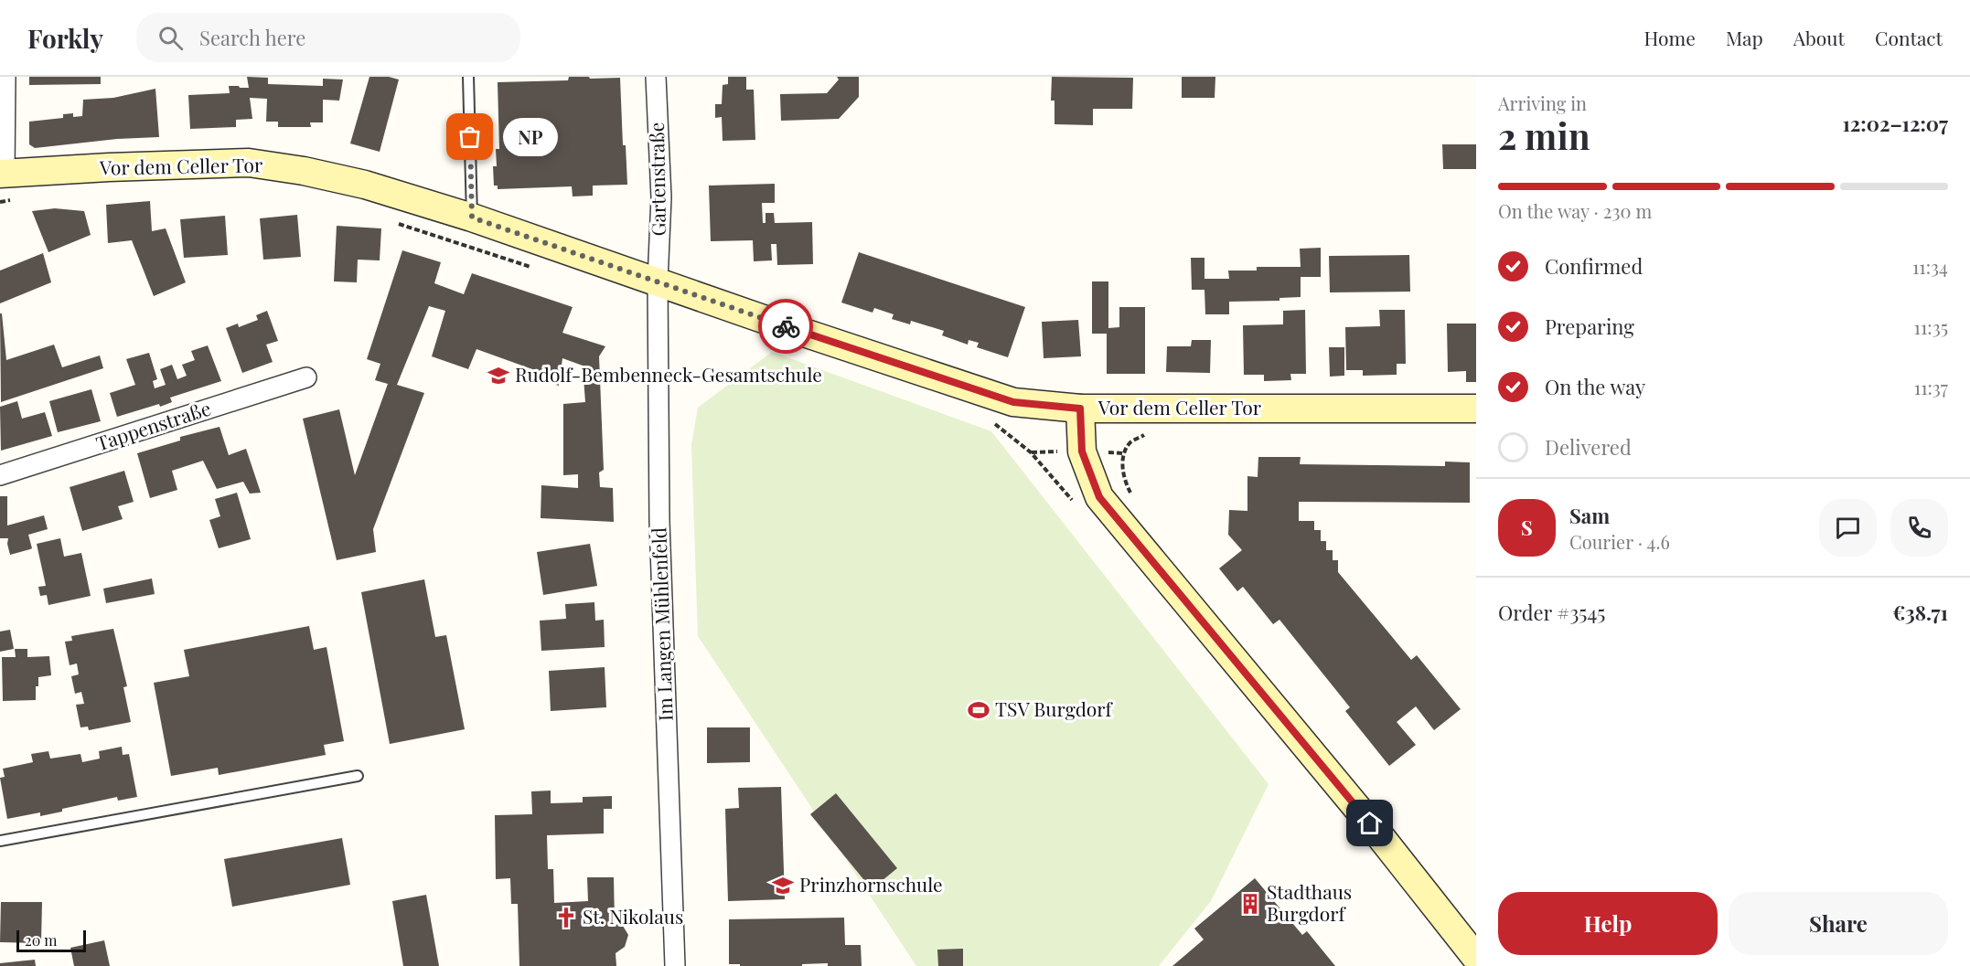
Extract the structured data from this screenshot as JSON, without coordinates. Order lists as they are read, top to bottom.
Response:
{
  "streets": {
    "main road": ["Vor dem Celler Tor"],
    "street": ["Gartenstraße", "Tappenstraße", "Im Langen Mühlenfeld"]
  },
  "crossings": [
    ["Vor dem Celler Tor", "Gartenstraße"],
    ["Vor dem Celler Tor", "Im Langen Mühlenfeld"],
    ["Gartenstraße", "Im Langen Mühlenfeld"]
  ],
  "places": {
    "other": ["NP"],
    "school or university": ["Rudolf-Bembenneck-Gesamtschule", "Prinzhornschule"],
    "sports": ["TSV Burgdorf"],
    "building": ["Stadthaus Burgdorf"],
    "church": ["St. Nikolaus"]
  },
  "scale_bar": "20 m",
  "page": {
    "header": "Forkly",
    "search": "Search here",
    "nav": [
      "Home",
      "Map",
      "About",
      "Contact"
    ],
    "heading": ["2 min", "Arriving in", "12:02–12:07"],
    "panel": [
      "Sam",
      "Courier · 4.6",
      "Order #3545",
      "€38.71"
    ],
    "bubble": "NP",
    "bar": "On the way · 230 m",
    "list": [
      ["Confirmed", "11:34"],
      ["Preparing", "11:35"],
      ["On the way", "11:37"],
      "Delivered"
    ],
    "round": "S",
    "buttons": ["Help", "Share"],
    "scale": "20 m"
  }
}
